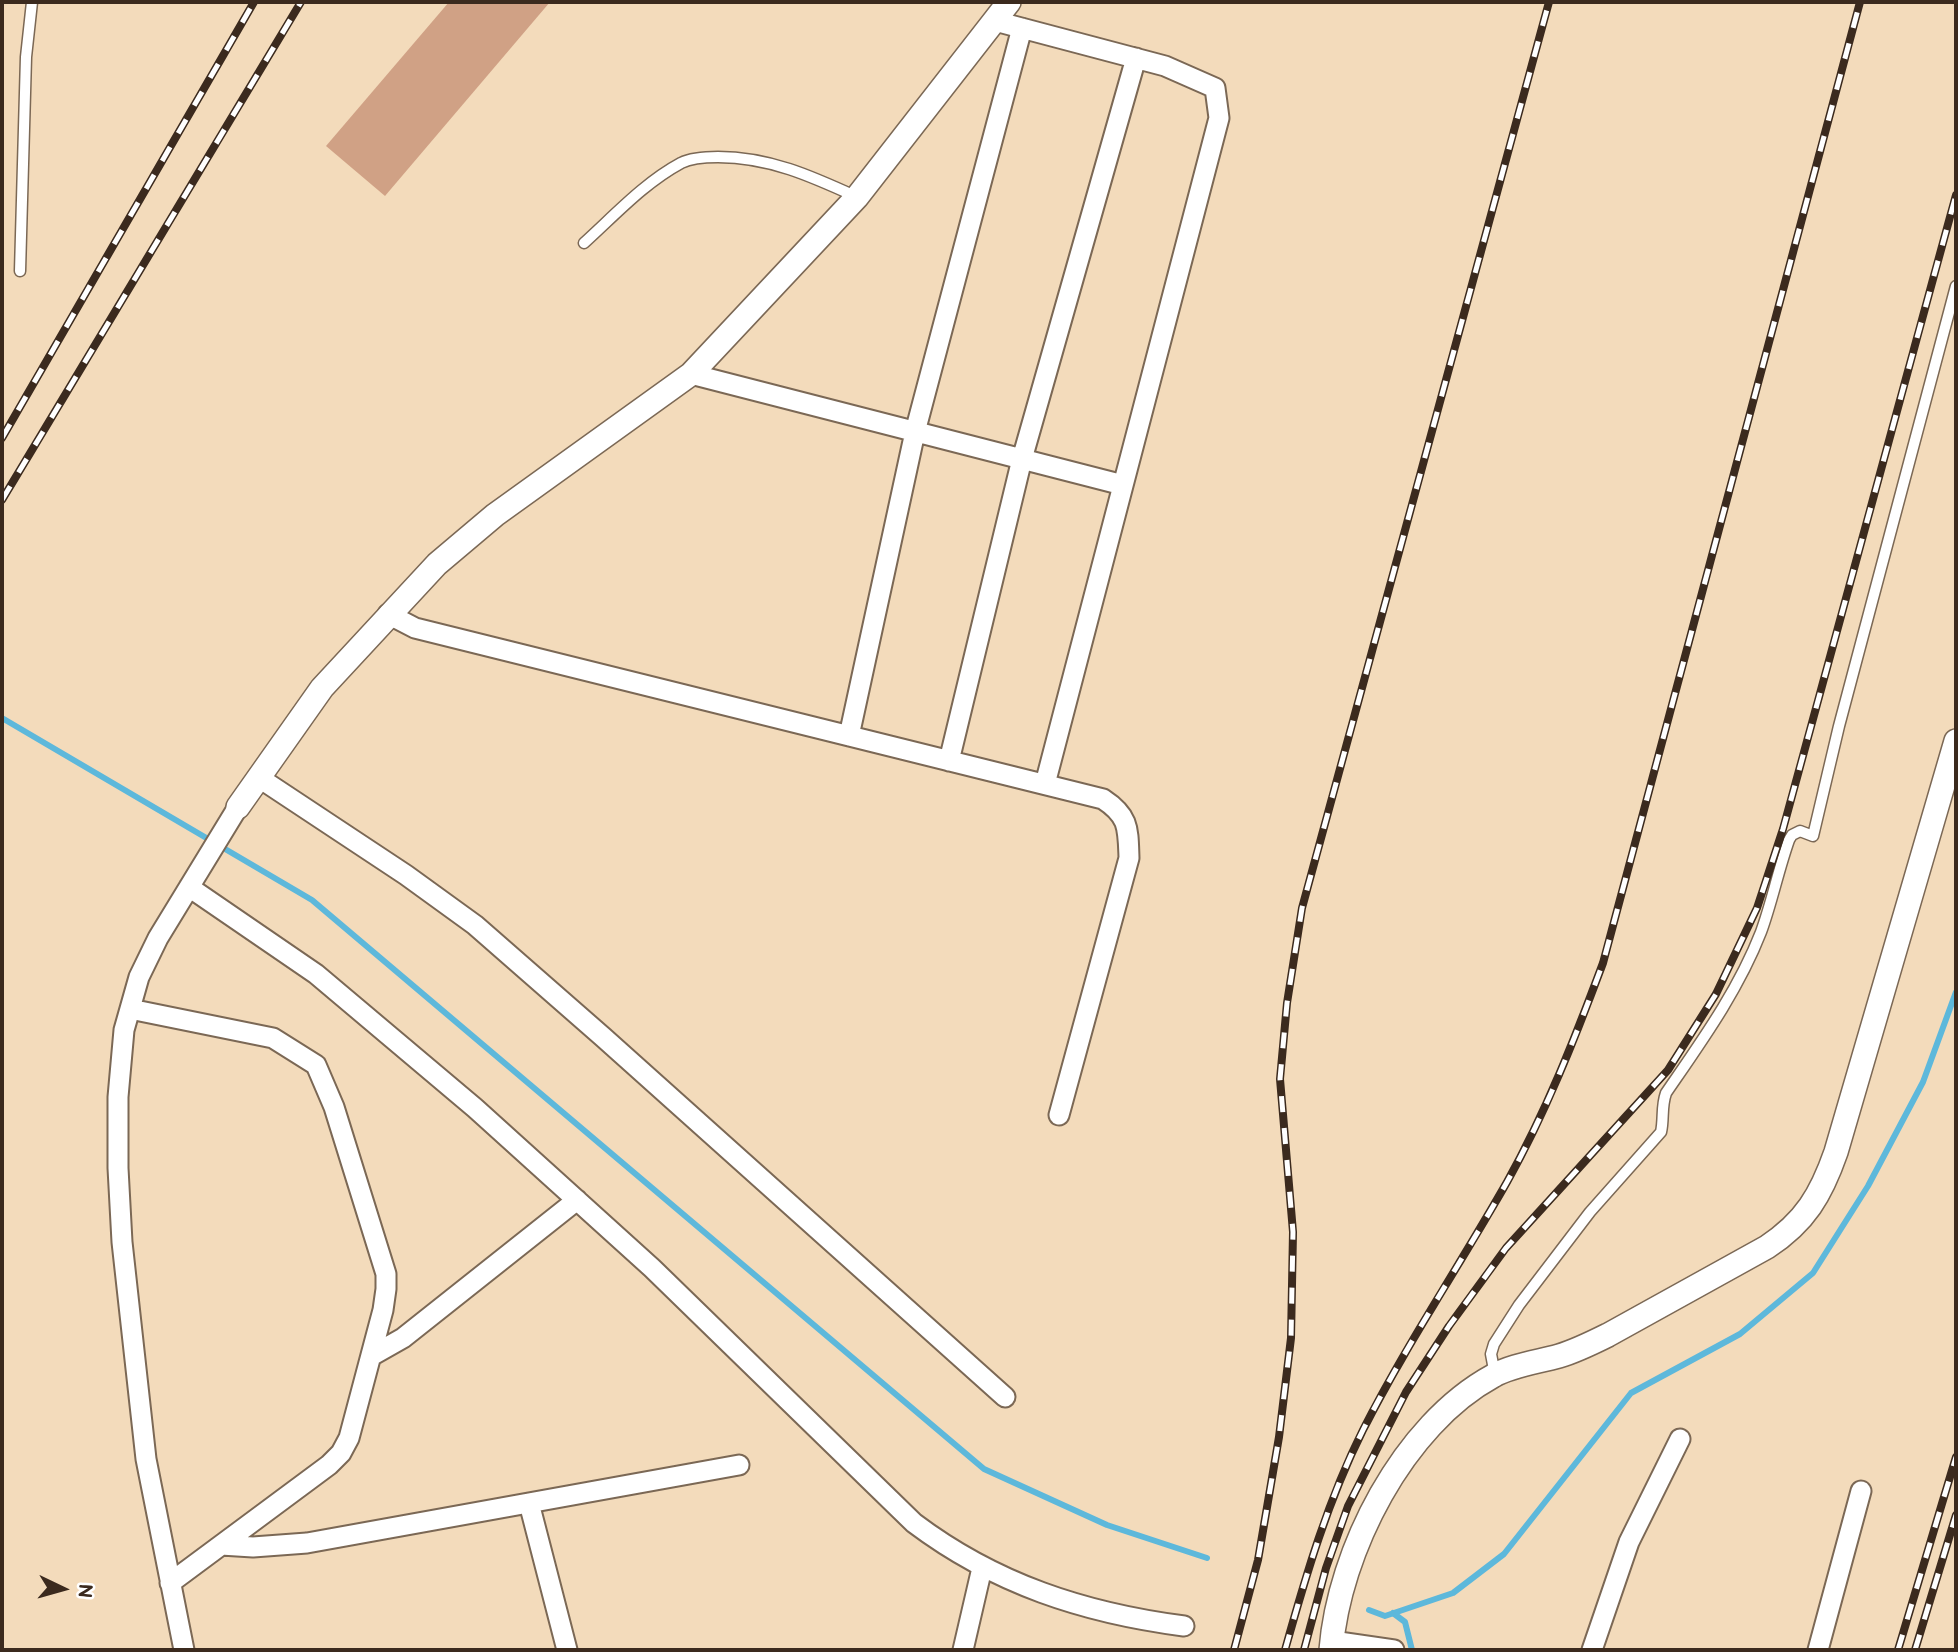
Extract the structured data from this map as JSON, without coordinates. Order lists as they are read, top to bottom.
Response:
{
  "north": "right"
}
